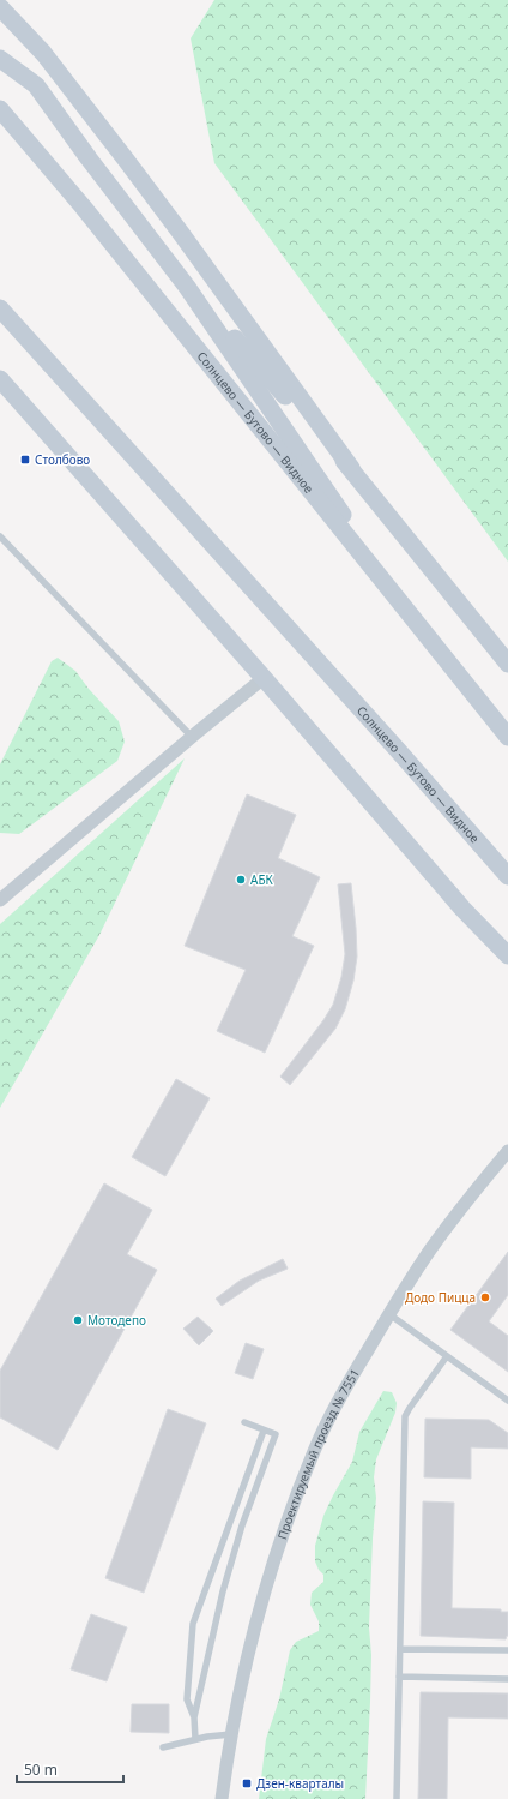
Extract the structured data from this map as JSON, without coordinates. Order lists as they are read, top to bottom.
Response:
{
  "streets": {
    "main road": ["Солнцево — Бутово — Видное"],
    "street": ["Проектируемый проезд № 7551"]
  },
  "places": {
    "transit": ["Столбово", "Дзен-кварталы"],
    "other": ["АБК", "Додо Пицца", "Мотодепо"]
  },
  "scale_bar": "50 m"
}
